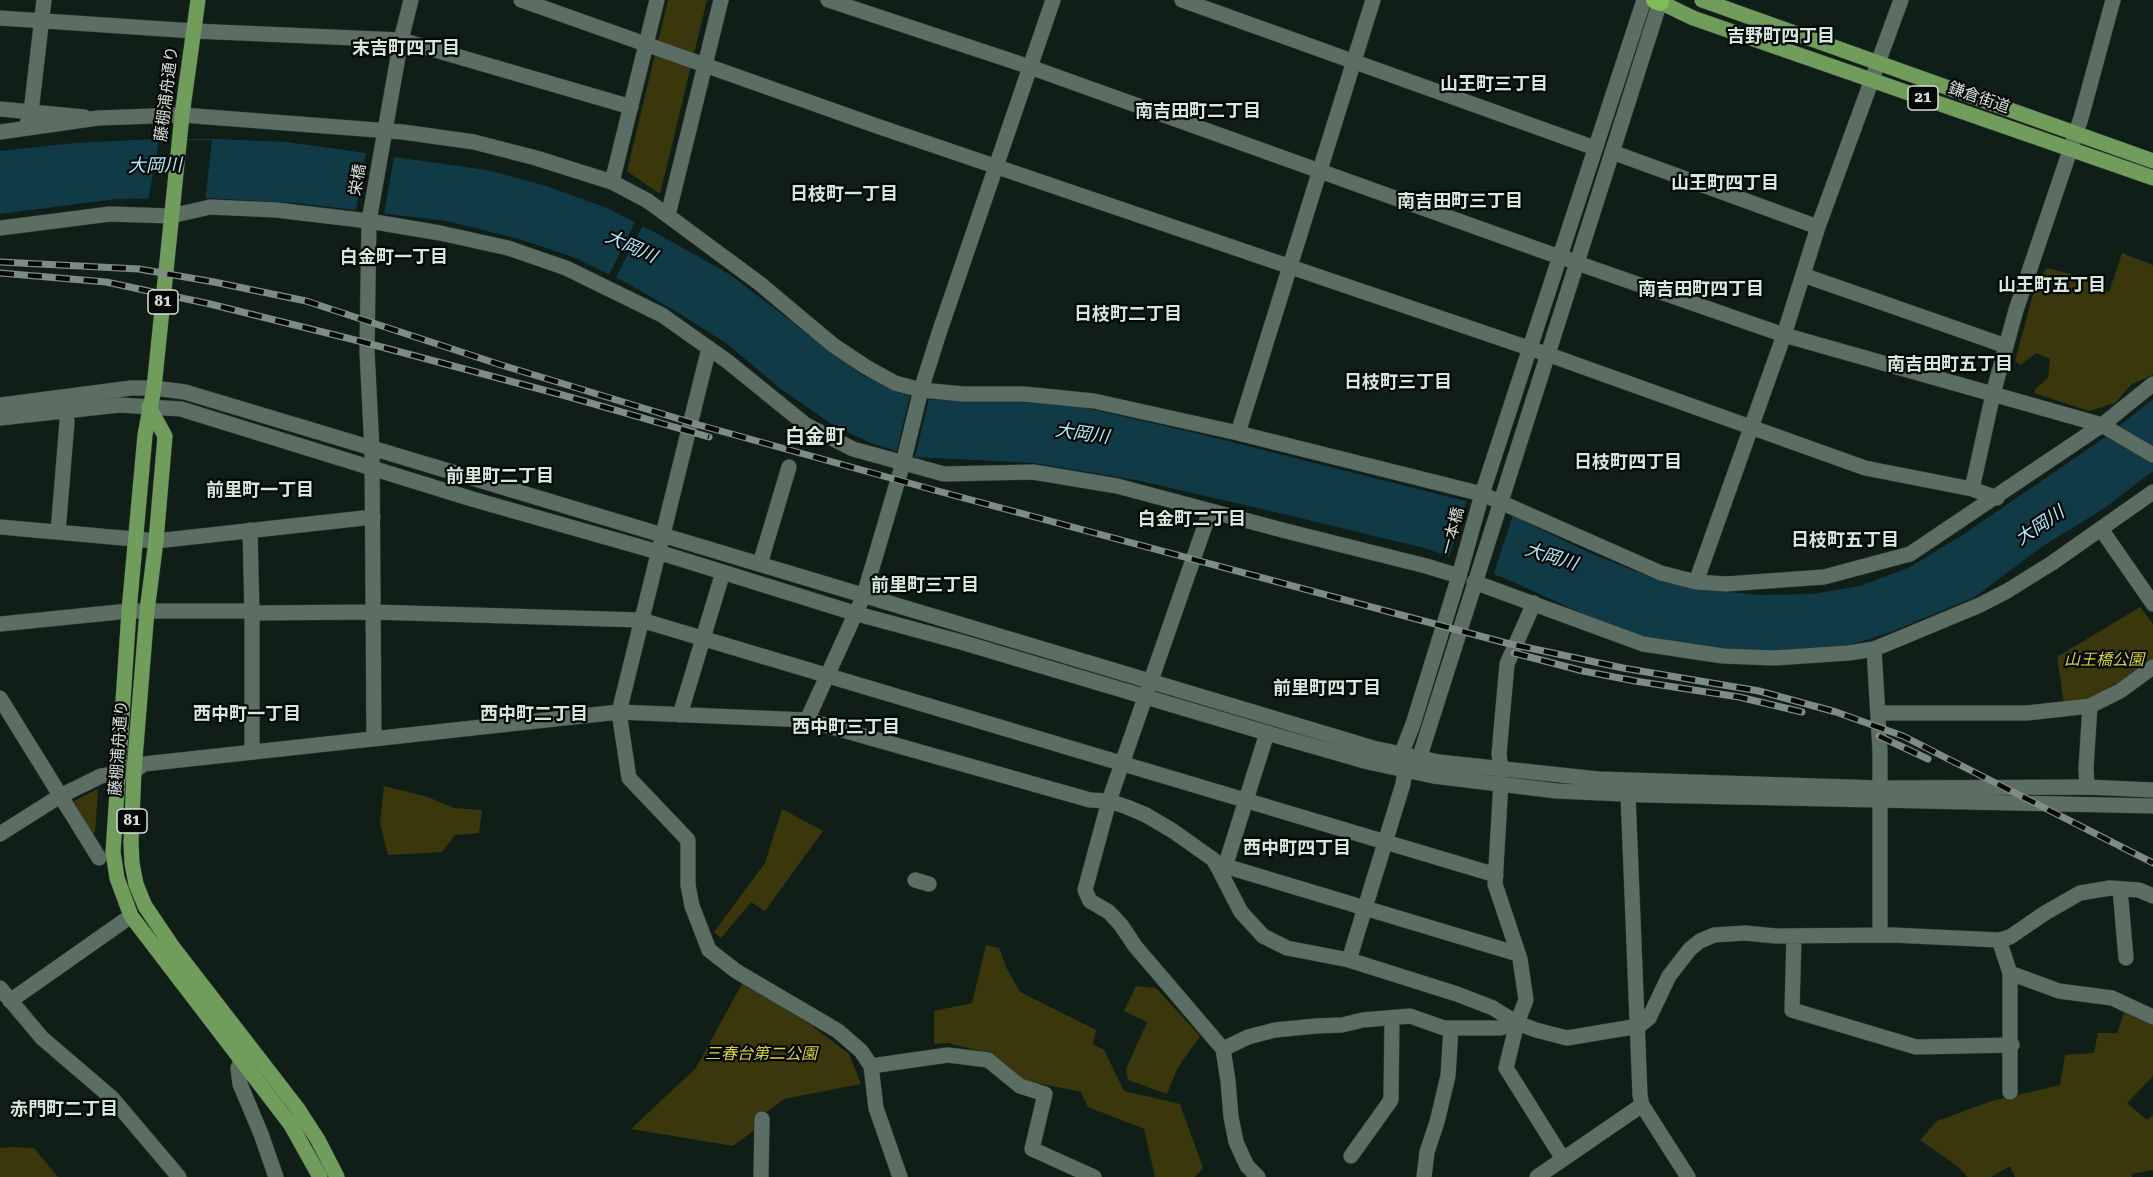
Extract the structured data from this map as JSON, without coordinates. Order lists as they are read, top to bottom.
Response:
{
  "streets": {
    "main road": [
      "藤棚浦舟通り",
      "21",
      "鎌倉街道",
      "81"
    ],
    "street": ["栄橋", "一本橋"]
  },
  "crossings": [
    ["鎌倉街道", "一本橋"]
  ],
  "districts": [
    "吉野町四丁目",
    "末吉町四丁目",
    "山王町三丁目",
    "南吉田町二丁目",
    "山王町四丁目",
    "日枝町一丁目",
    "南吉田町三丁目",
    "白金町一丁目",
    "山王町五丁目",
    "南吉田町四丁目",
    "日枝町二丁目",
    "南吉田町五丁目",
    "日枝町三丁目",
    "白金町",
    "日枝町四丁目",
    "前里町二丁目",
    "前里町一丁目",
    "白金町二丁目",
    "日枝町五丁目",
    "前里町三丁目",
    "前里町四丁目",
    "西中町一丁目",
    "西中町二丁目",
    "西中町三丁目",
    "西中町四丁目",
    "赤門町二丁目"
  ],
  "water": ["大岡川"],
  "parks": ["山王橋公園", "三春台第二公園"]
}
